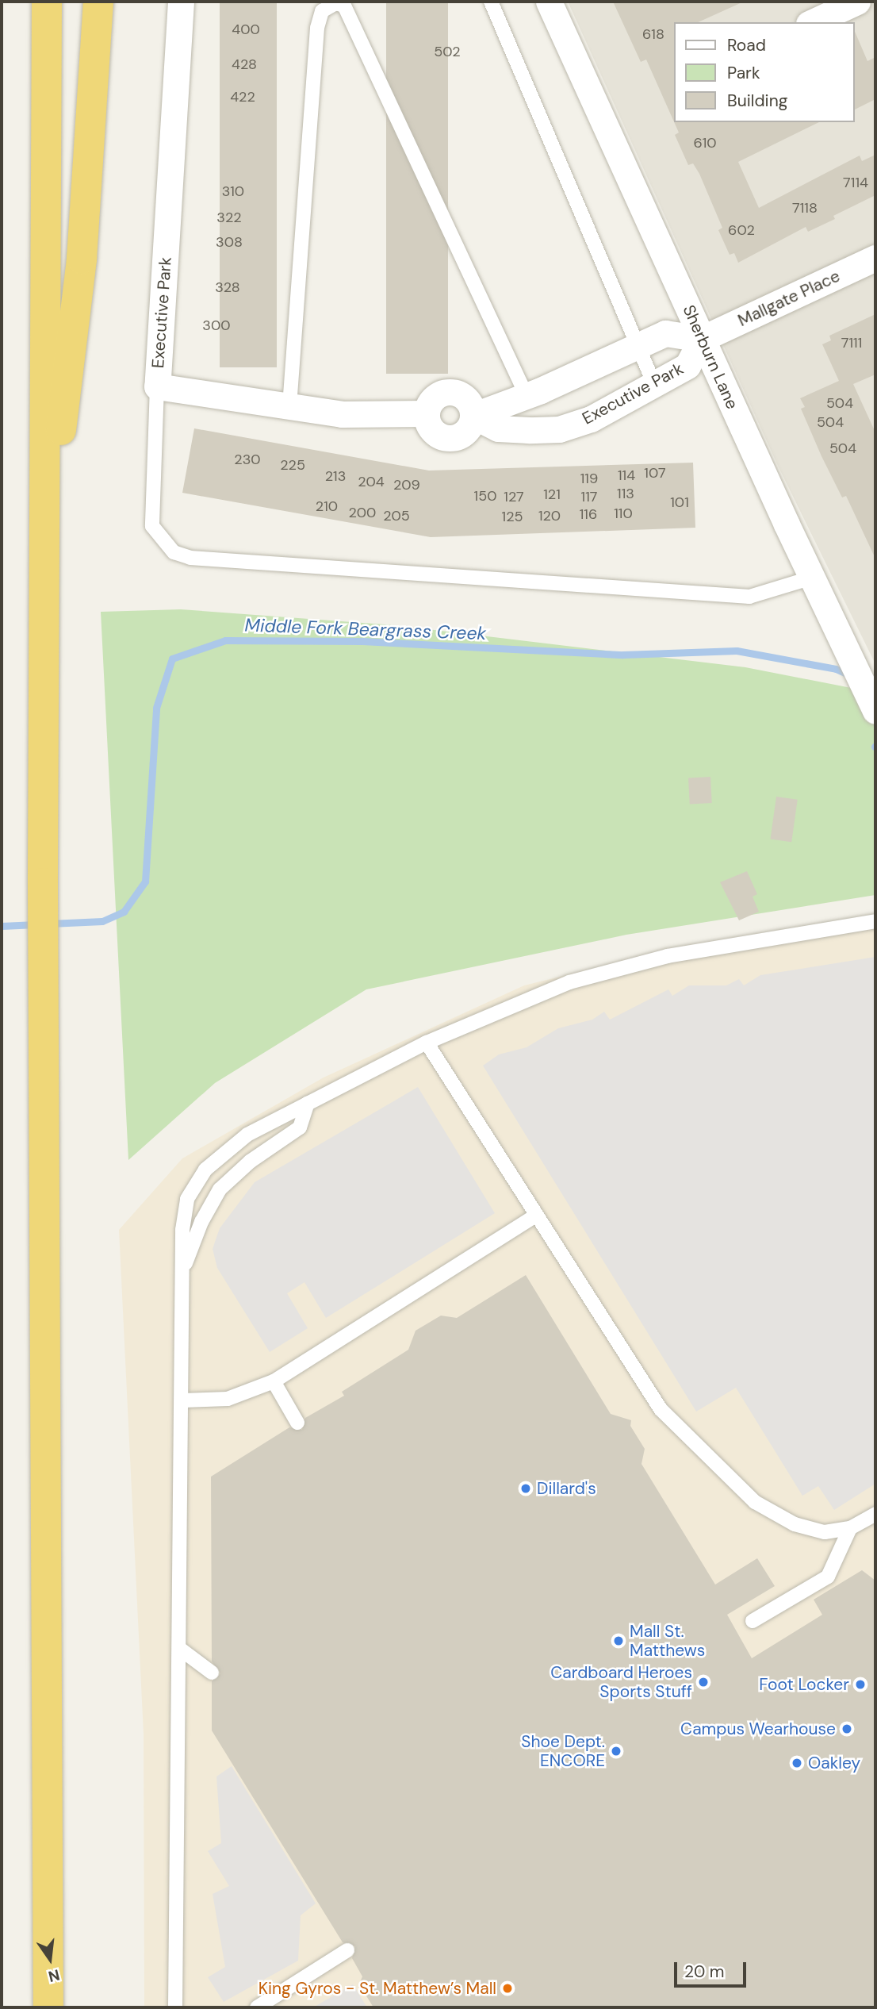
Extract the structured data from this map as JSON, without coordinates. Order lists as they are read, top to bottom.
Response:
{
  "streets": {
    "street": ["Mallgate Place", "Executive Park", "Sherburn Lane"]
  },
  "crossings": [
    ["Mallgate Place", "Executive Park"],
    ["Mallgate Place", "Sherburn Lane"],
    ["Executive Park", "Sherburn Lane"]
  ],
  "water": ["Middle Fork Beargrass Creek"],
  "places": [
    "Dillard's",
    "Mall St. Matthews",
    "Cardboard Heroes Sports Stuff",
    "Foot Locker",
    "Campus Wearhouse",
    "Shoe Dept. ENCORE",
    "Oakley",
    "King Gyros - St. Matthew’s Mall"
  ],
  "house_numbers": [
    "400",
    "618",
    "502",
    "428",
    "422",
    "610",
    "7114",
    "310",
    "7118",
    "322",
    "602",
    "308",
    "328",
    "300",
    "7111",
    "504",
    "504",
    "504",
    "230",
    "225",
    "107",
    "114",
    "213",
    "119",
    "204",
    "209",
    "113",
    "121",
    "150",
    "127",
    "117",
    "101",
    "210",
    "200",
    "110",
    "116",
    "205",
    "120",
    "125"
  ],
  "legend": ["Road", "Park", "Building"],
  "scale_bar": "20 m",
  "north": "bottom"
}
